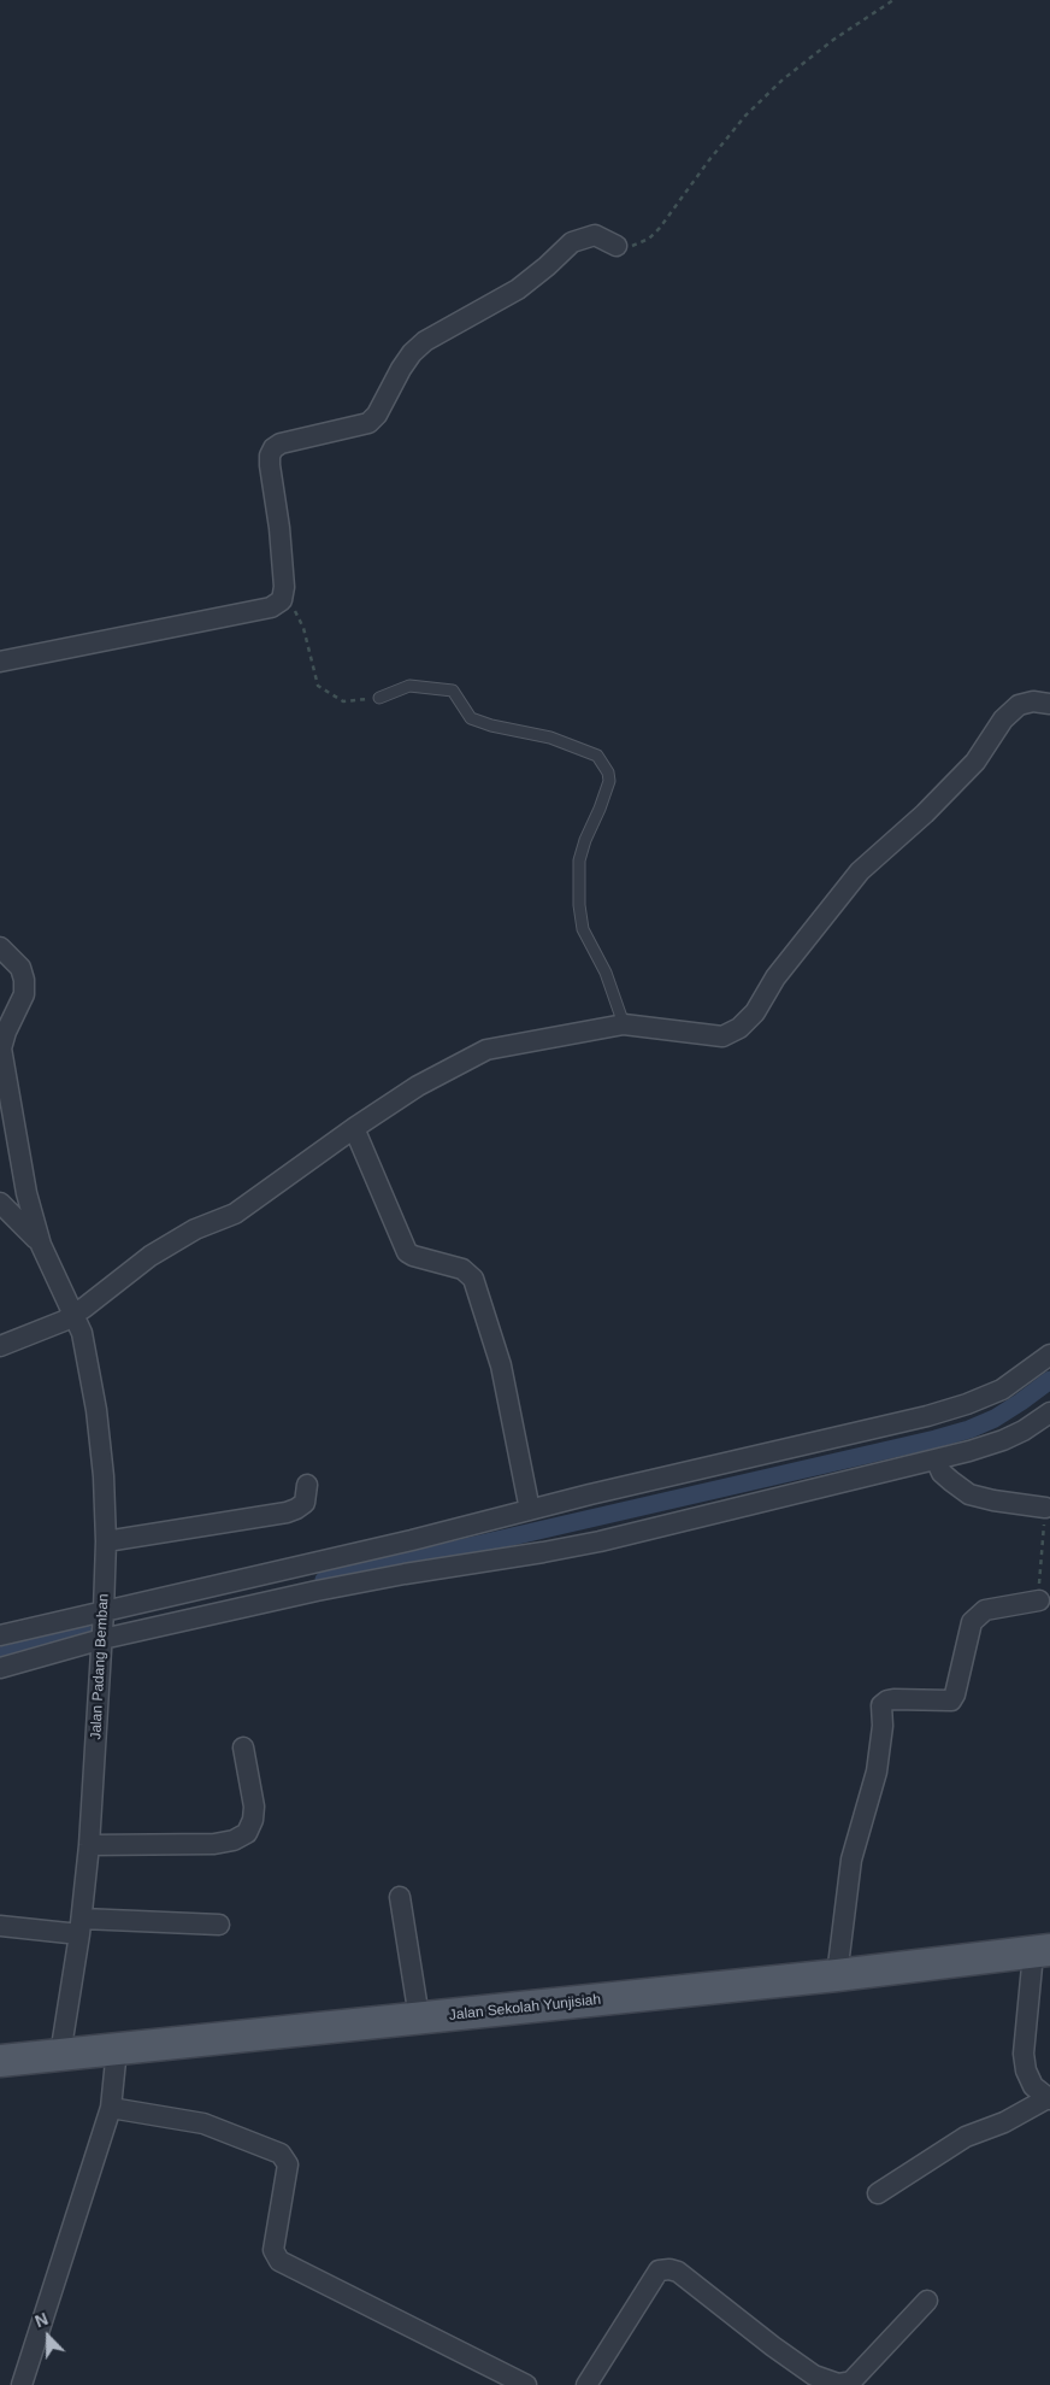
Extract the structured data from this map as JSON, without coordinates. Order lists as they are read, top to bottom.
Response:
{
  "streets": {
    "main road": ["Jalan Sekolah Yunjisiah"],
    "street": ["Jalan Padang Bemban"]
  },
  "crossings": [
    ["Jalan Padang Bemban", "Jalan Sekolah Yunjisiah"]
  ],
  "north": "top"
}
